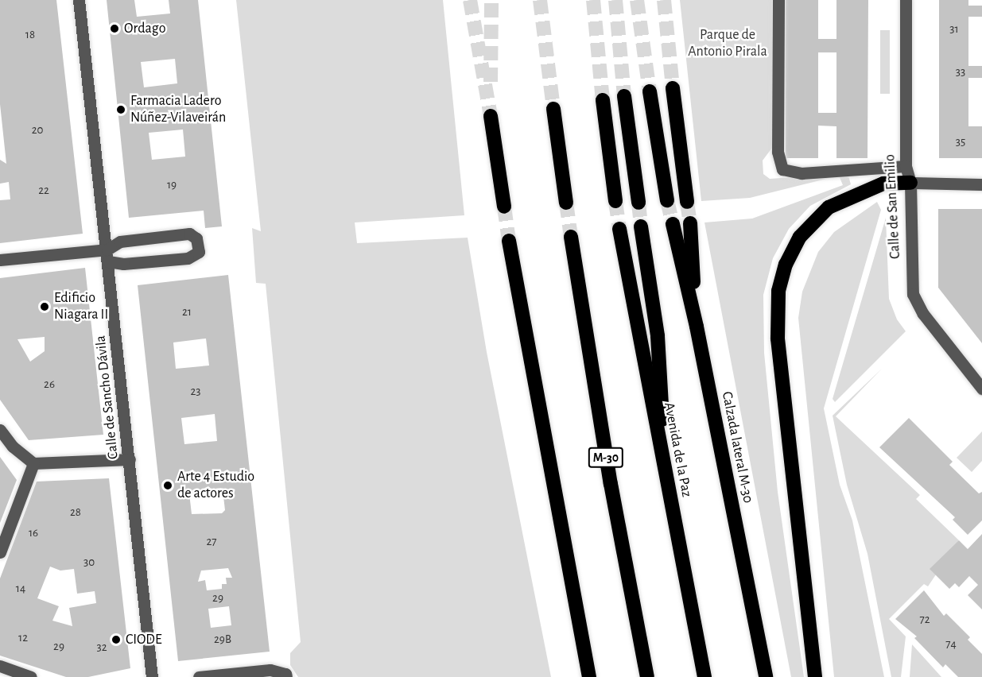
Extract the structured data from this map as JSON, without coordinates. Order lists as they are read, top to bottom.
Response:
{
  "streets": {
    "highway": ["Calzada lateral M-30", "Avenida de la Paz", "M-30"],
    "street": ["Calle de San Emilio", "Calle de Sancho Dávila"]
  },
  "parks": ["Parque de Antonio Pirala"],
  "places": [
    "Ordago",
    "Farmacia Ladero Núñez-Vilaveirán",
    "Edificio Niagara II",
    "Arte 4 Estudio de actores",
    "CIODE"
  ],
  "house_numbers": [
    "31",
    "18",
    "33",
    "20",
    "35",
    "19",
    "22",
    "21",
    "26",
    "23",
    "28",
    "16",
    "27",
    "30",
    "14",
    "29",
    "72",
    "12",
    "29B",
    "74",
    "29",
    "32"
  ]
}
